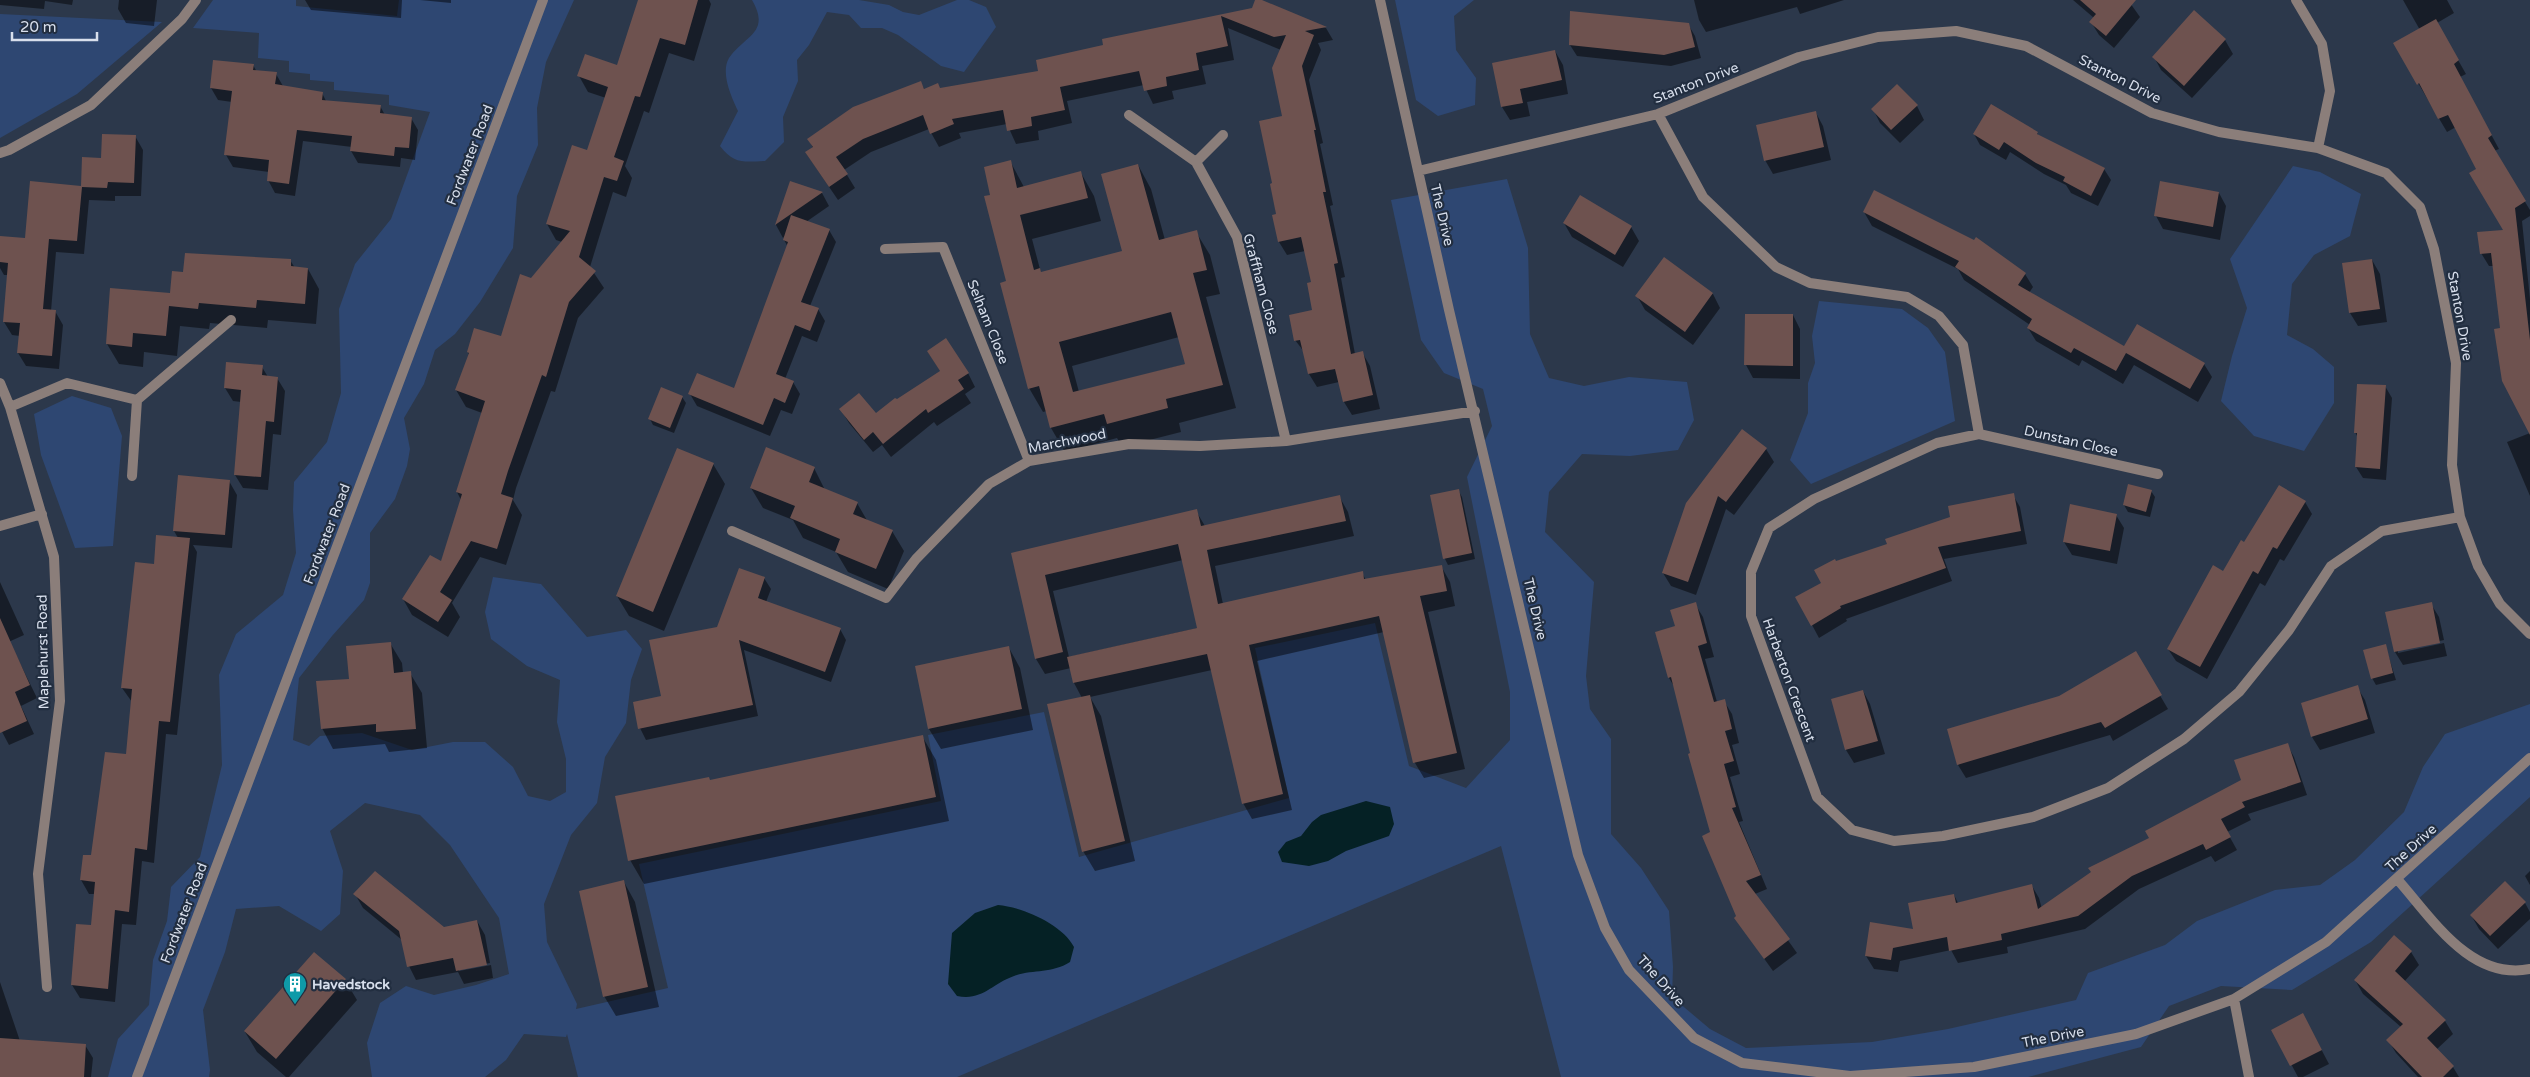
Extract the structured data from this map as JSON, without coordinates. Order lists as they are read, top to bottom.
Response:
{
  "streets": {
    "street": [
      "Stanton Drive",
      "Fordwater Road",
      "The Drive",
      "Graffham Close",
      "Selham Close",
      "Marchwood",
      "Dunstan Close",
      "Maplehurst Road",
      "Harberton Crescent"
    ]
  },
  "crossings": [
    ["Stanton Drive", "The Drive"],
    ["Stanton Drive", "Harberton Crescent"],
    ["The Drive", "Marchwood"],
    ["Graffham Close", "Marchwood"],
    ["Selham Close", "Marchwood"],
    ["Dunstan Close", "Harberton Crescent"]
  ],
  "places": {
    "building": ["Havedstock"]
  },
  "scale_bar": "20 m"
}
